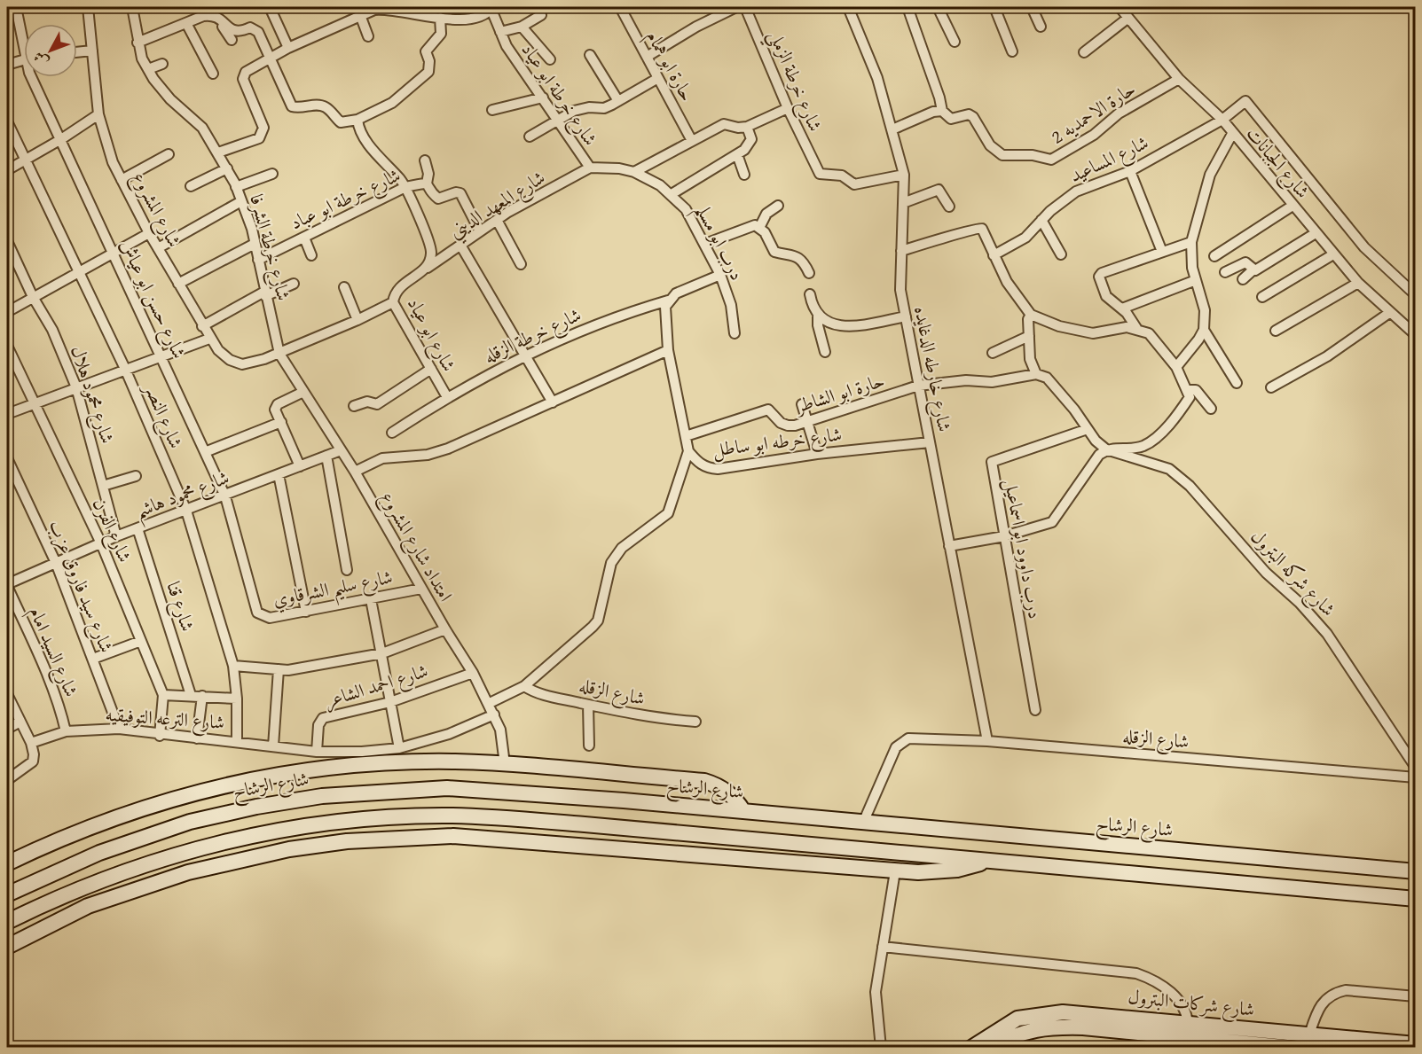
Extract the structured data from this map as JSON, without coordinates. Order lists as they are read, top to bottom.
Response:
{
  "streets": {
    "main road": ["شارع الرشاح", "شارع شركات البترول"],
    "street": [
      "حارة ابو همام",
      "شارع خرطة الزملي",
      "شارع خرطة ابو عياد",
      "حارة الاحمديه 2",
      "شارع المساعيد",
      "شارع الجبانات",
      "شارع خرطة ابو عباد",
      "شارع المعهد الديني",
      "شارع المشروع",
      "درب ابو مسلم",
      "شارع خرطة الشرفا",
      "شارع حسن ابو عياش",
      "شارع ابو عياد",
      "شارع خرطة الزقله",
      "شارع خارطه الدغايده",
      "حارة ابو الشاطر",
      "شارع محمود هلال",
      "شارع النصر",
      "شارع خرطه ابو ساطل",
      "شارع محمود هاشم",
      "شارع الفرن",
      "امتداد شارع المشروع",
      "درب داوود ابو اسماعيل",
      "شارع شركه البترول",
      "شارع سيد فاروق عزب",
      "شارع سليم الشرقاوي",
      "شارع قنا",
      "شارع السيد امام",
      "شارع احمد الشاعر",
      "شارع الزقله",
      "شارع الترعه التوفيقيه"
    ]
  },
  "crossings": [
    ["شارع خرطة الزملي", "شارع خارطه الدغايده"],
    ["شارع خرطة ابو عياد", "شارع المعهد الديني"],
    ["شارع خرطة ابو عياد", "درب ابو مسلم"],
    ["حارة الاحمديه 2", "شارع الجبانات"],
    ["حارة الاحمديه 2", "شارع خارطه الدغايده"],
    ["شارع المساعيد", "شارع الجبانات"],
    ["شارع خرطة ابو عباد", "شارع المعهد الديني"],
    ["شارع خرطة ابو عباد", "شارع خرطة الشرفا"],
    ["شارع خرطة ابو عباد", "شارع ابو عياد"],
    ["شارع المعهد الديني", "درب ابو مسلم"],
    ["شارع المعهد الديني", "شارع ابو عياد"],
    ["شارع المشروع", "شارع خرطة الشرفا"],
    ["شارع المشروع", "شارع ابو عياد"],
    ["شارع المشروع", "امتداد شارع المشروع"],
    ["شارع خرطة الشرفا", "امتداد شارع المشروع"],
    ["شارع حسن ابو عياش", "شارع محمود هاشم"],
    ["شارع حسن ابو عياش", "شارع سليم الشرقاوي"],
    ["شارع ابو عياد", "شارع خرطة الزقله"],
    ["شارع خرطة الزقله", "شارع خرطه ابو ساطل"],
    ["شارع خارطه الدغايده", "حارة ابو الشاطر"],
    ["شارع خارطه الدغايده", "شارع خرطه ابو ساطل"],
    ["شارع خارطه الدغايده", "شارع الزقله"],
    ["حارة ابو الشاطر", "شارع خرطه ابو ساطل"],
    ["شارع محمود هلال", "شارع محمود هاشم"],
    ["شارع النصر", "شارع محمود هاشم"],
    ["شارع النصر", "شارع الترعه التوفيقيه"],
    ["شارع محمود هاشم", "شارع الفرن"],
    ["شارع محمود هاشم", "امتداد شارع المشروع"],
    ["شارع محمود هاشم", "شارع سيد فاروق عزب"],
    ["شارع محمود هاشم", "شارع قنا"],
    ["شارع محمود هاشم", "شارع السيد امام"],
    ["شارع الفرن", "شارع الترعه التوفيقيه"],
    ["امتداد شارع المشروع", "شارع سليم الشرقاوي"],
    ["امتداد شارع المشروع", "شارع احمد الشاعر"],
    ["امتداد شارع المشروع", "شارع الترعه التوفيقيه"],
    ["شارع سيد فاروق عزب", "شارع الترعه التوفيقيه"],
    ["شارع السيد امام", "شارع الترعه التوفيقيه"],
    ["شارع احمد الشاعر", "شارع الترعه التوفيقيه"],
    ["شارع الزقله", "شارع الرشاح"]
  ],
  "north": "bottom left"
}
